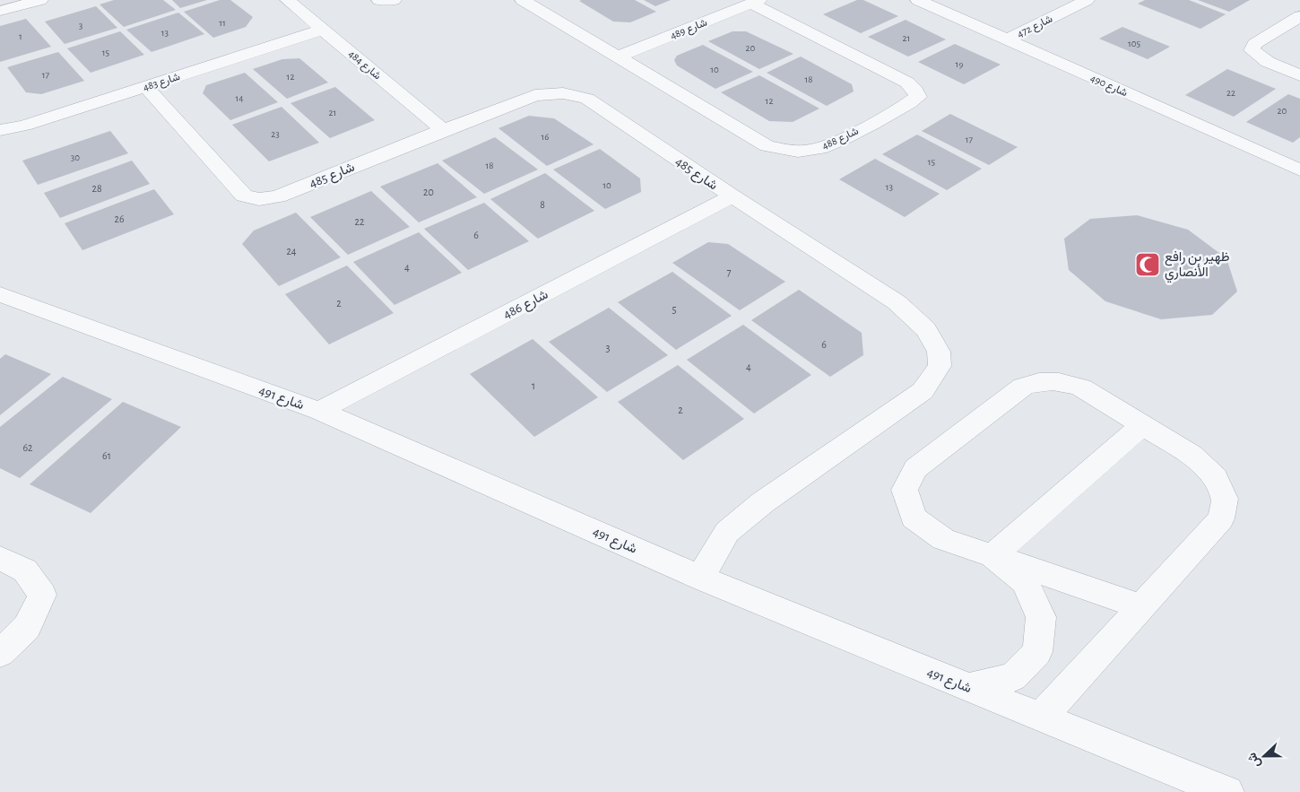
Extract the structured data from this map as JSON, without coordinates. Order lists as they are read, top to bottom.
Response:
{
  "streets": {
    "street": [
      "شارع 472",
      "شارع 489",
      "شارع 484",
      "شارع 483",
      "شارع 490",
      "شارع 488",
      "شارع 485",
      "شارع 486",
      "شارع 491"
    ]
  },
  "crossings": [
    ["شارع 472", "شارع 490"],
    ["شارع 489", "شارع 488"],
    ["شارع 484", "شارع 483"],
    ["شارع 484", "شارع 485"],
    ["شارع 483", "شارع 485"],
    ["شارع 485", "شارع 486"],
    ["شارع 485", "شارع 491"],
    ["شارع 486", "شارع 491"]
  ],
  "places": {
    "mosque": ["ظهير بن رافع الأنصاري"]
  },
  "house_numbers": [
    "11",
    "3",
    "13",
    "1",
    "21",
    "105",
    "20",
    "15",
    "19",
    "10",
    "17",
    "12",
    "18",
    "22",
    "14",
    "12",
    "20",
    "21",
    "23",
    "16",
    "17",
    "30",
    "15",
    "18",
    "10",
    "13",
    "28",
    "20",
    "8",
    "26",
    "22",
    "6",
    "24",
    "4",
    "7",
    "2",
    "5",
    "6",
    "3",
    "4",
    "1",
    "2",
    "62",
    "61"
  ],
  "north": "left"
}
